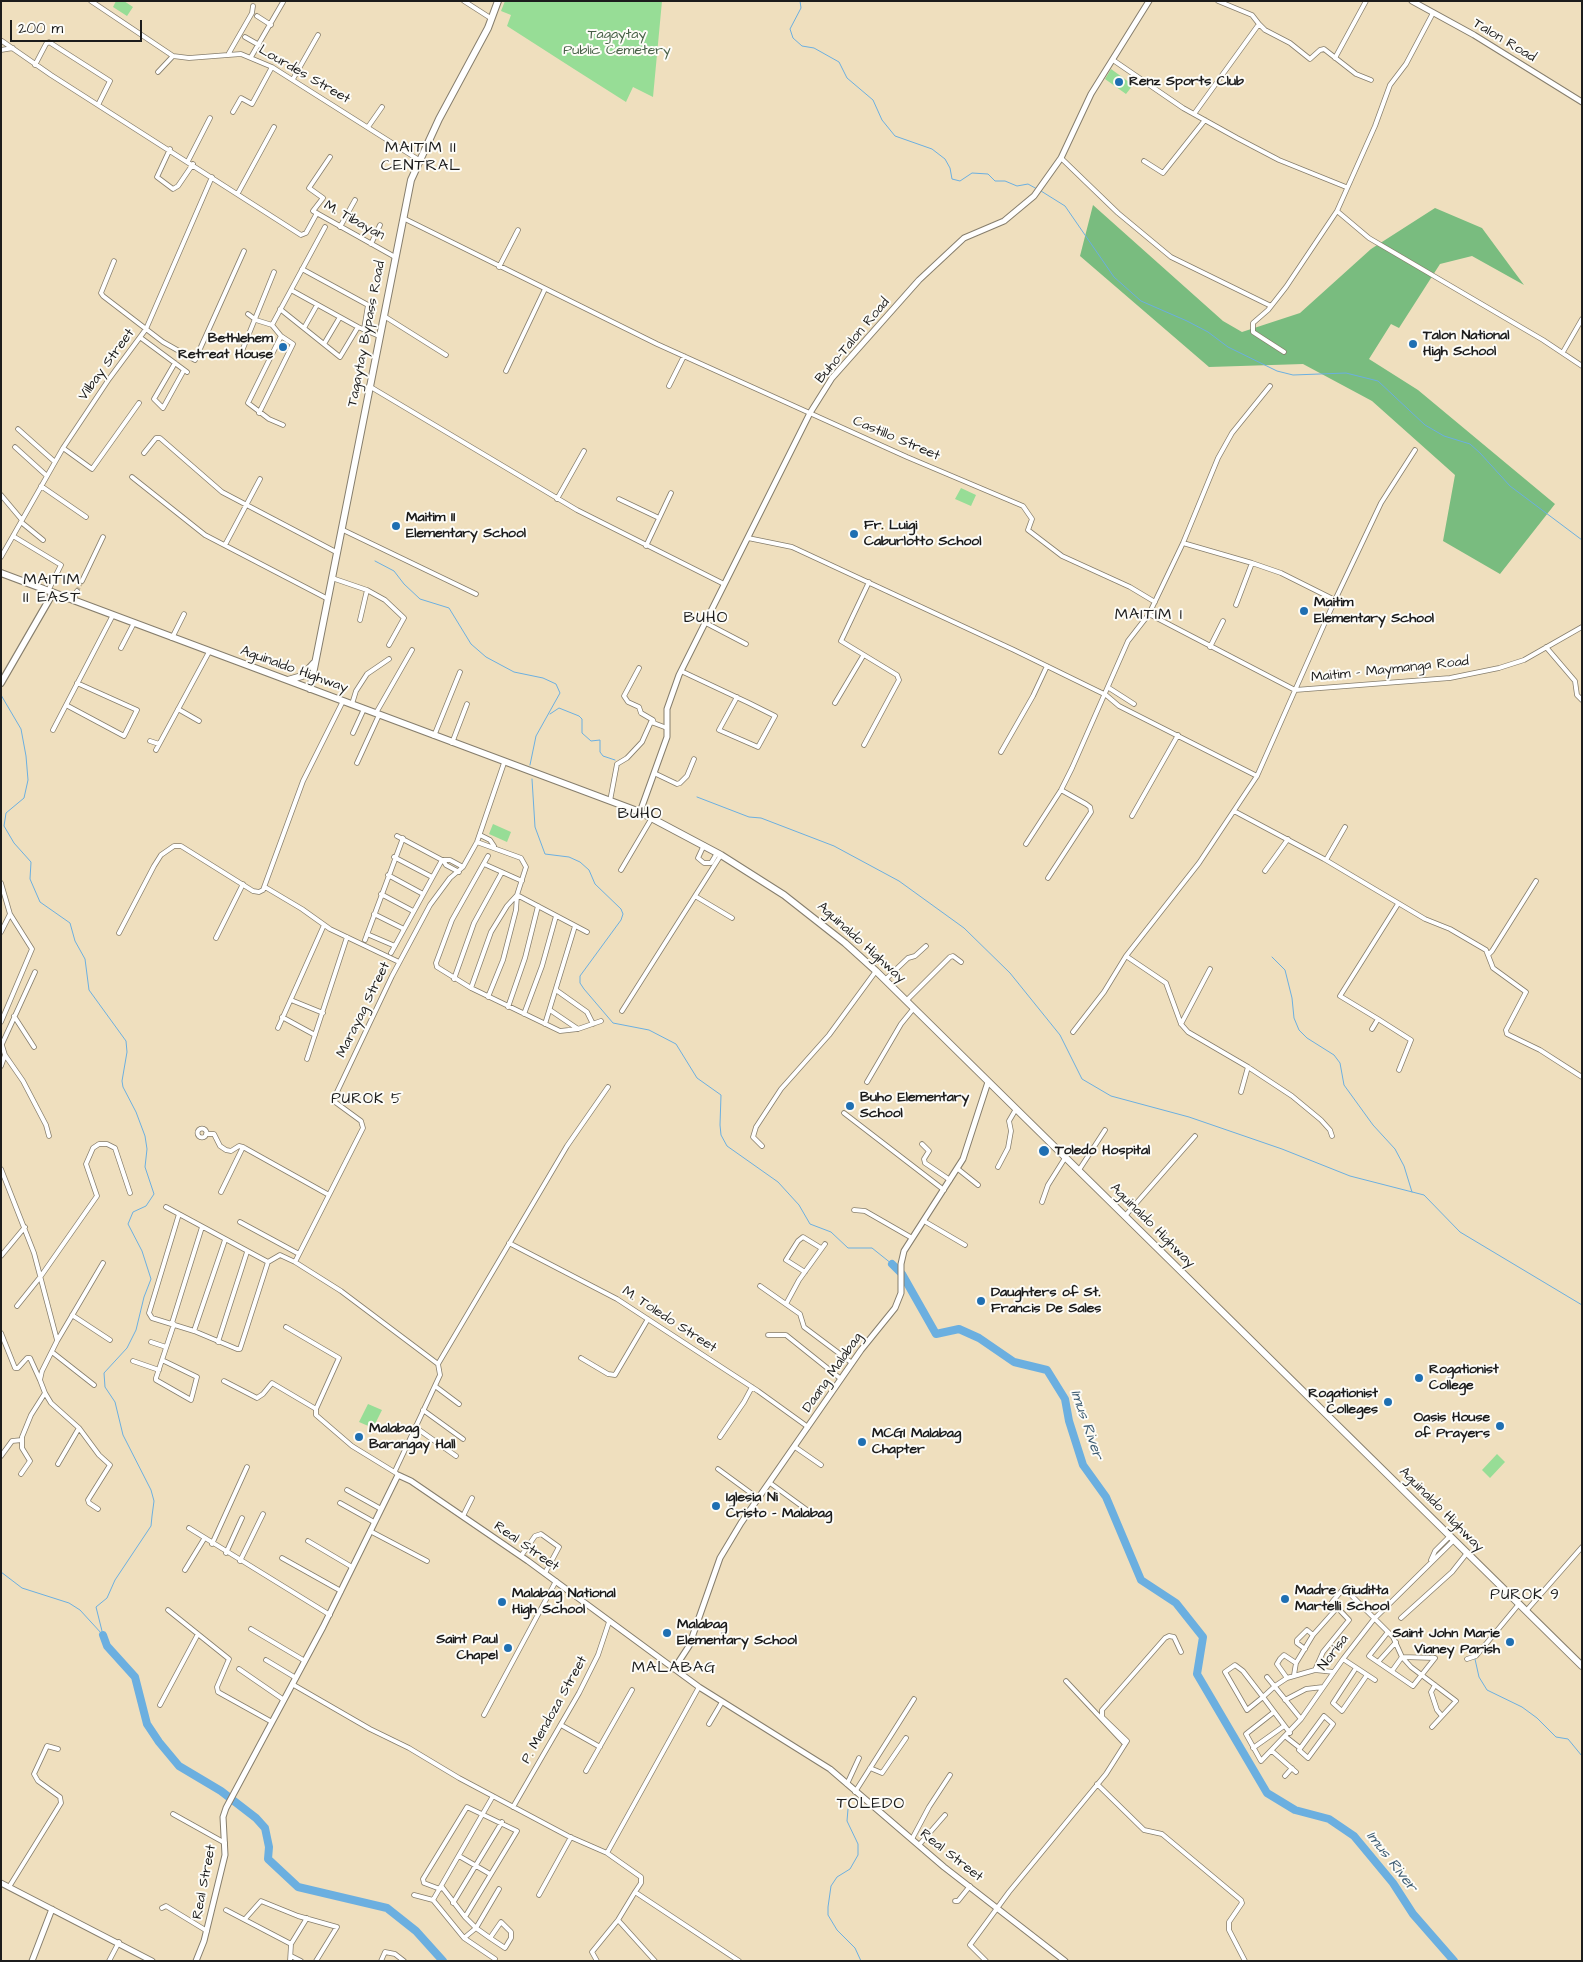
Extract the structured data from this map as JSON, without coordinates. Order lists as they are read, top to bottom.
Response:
{
  "streets": {
    "main road": ["Tagaytay Bypass Road", "Aguinaldo Highway"],
    "street": [
      "Talon Road",
      "Lourdes Street",
      "M. Tibayan",
      "Buho-Talon Road",
      "Vilbay Street",
      "Castillo Street",
      "Maitim - Maymanga Road",
      "Marayag Street",
      "M. Toledo Street",
      "Daang Malabag",
      "Real Street",
      "Norisa",
      "P. Mendoza Street"
    ]
  },
  "crossings": [
    ["Lourdes Street", "Tagaytay Bypass Road"],
    ["M. Tibayan", "Tagaytay Bypass Road"],
    ["Tagaytay Bypass Road", "Castillo Street"],
    ["Tagaytay Bypass Road", "Aguinaldo Highway"],
    ["Buho-Talon Road", "Castillo Street"],
    ["Buho-Talon Road", "Aguinaldo Highway"],
    ["Aguinaldo Highway", "Marayag Street"],
    ["Aguinaldo Highway", "Daang Malabag"],
    ["Aguinaldo Highway", "Norisa"],
    ["M. Toledo Street", "Daang Malabag"],
    ["Daang Malabag", "Real Street"],
    ["Real Street", "P. Mendoza Street"]
  ],
  "districts": [
    "MAITIM II CENTRAL",
    "MAITIM II EAST",
    "MAITIM I",
    "BUHO",
    "BUHO",
    "PUROK 5",
    "PUROK 9",
    "MALABAG",
    "TOLEDO"
  ],
  "water": ["Imus River"],
  "parks": ["Tagaytay Public Cemetery"],
  "places": [
    "Renz Sports Club",
    "Talon National High School",
    "Bethlehem Retreat House",
    "Maitim II Elementary School",
    "Fr. Luigi Caburlotto School",
    "Maitim Elementary School",
    "Buho Elementary School",
    "Toledo Hospital",
    "Daughters of St. Francis De Sales",
    "Rogationist College",
    "Rogationist Colleges",
    "Oasis House of Prayers",
    "Malabag Barangay Hall",
    "MCGI Malabag Chapter",
    "Iglesia Ni Cristo - Malabag",
    "Madre Giuditta Martelli School",
    "Malabag National High School",
    "Malabag Elementary School",
    "Saint John Marie Vianey Parish",
    "Saint Paul Chapel"
  ],
  "scale_bar": "200 m"
}
